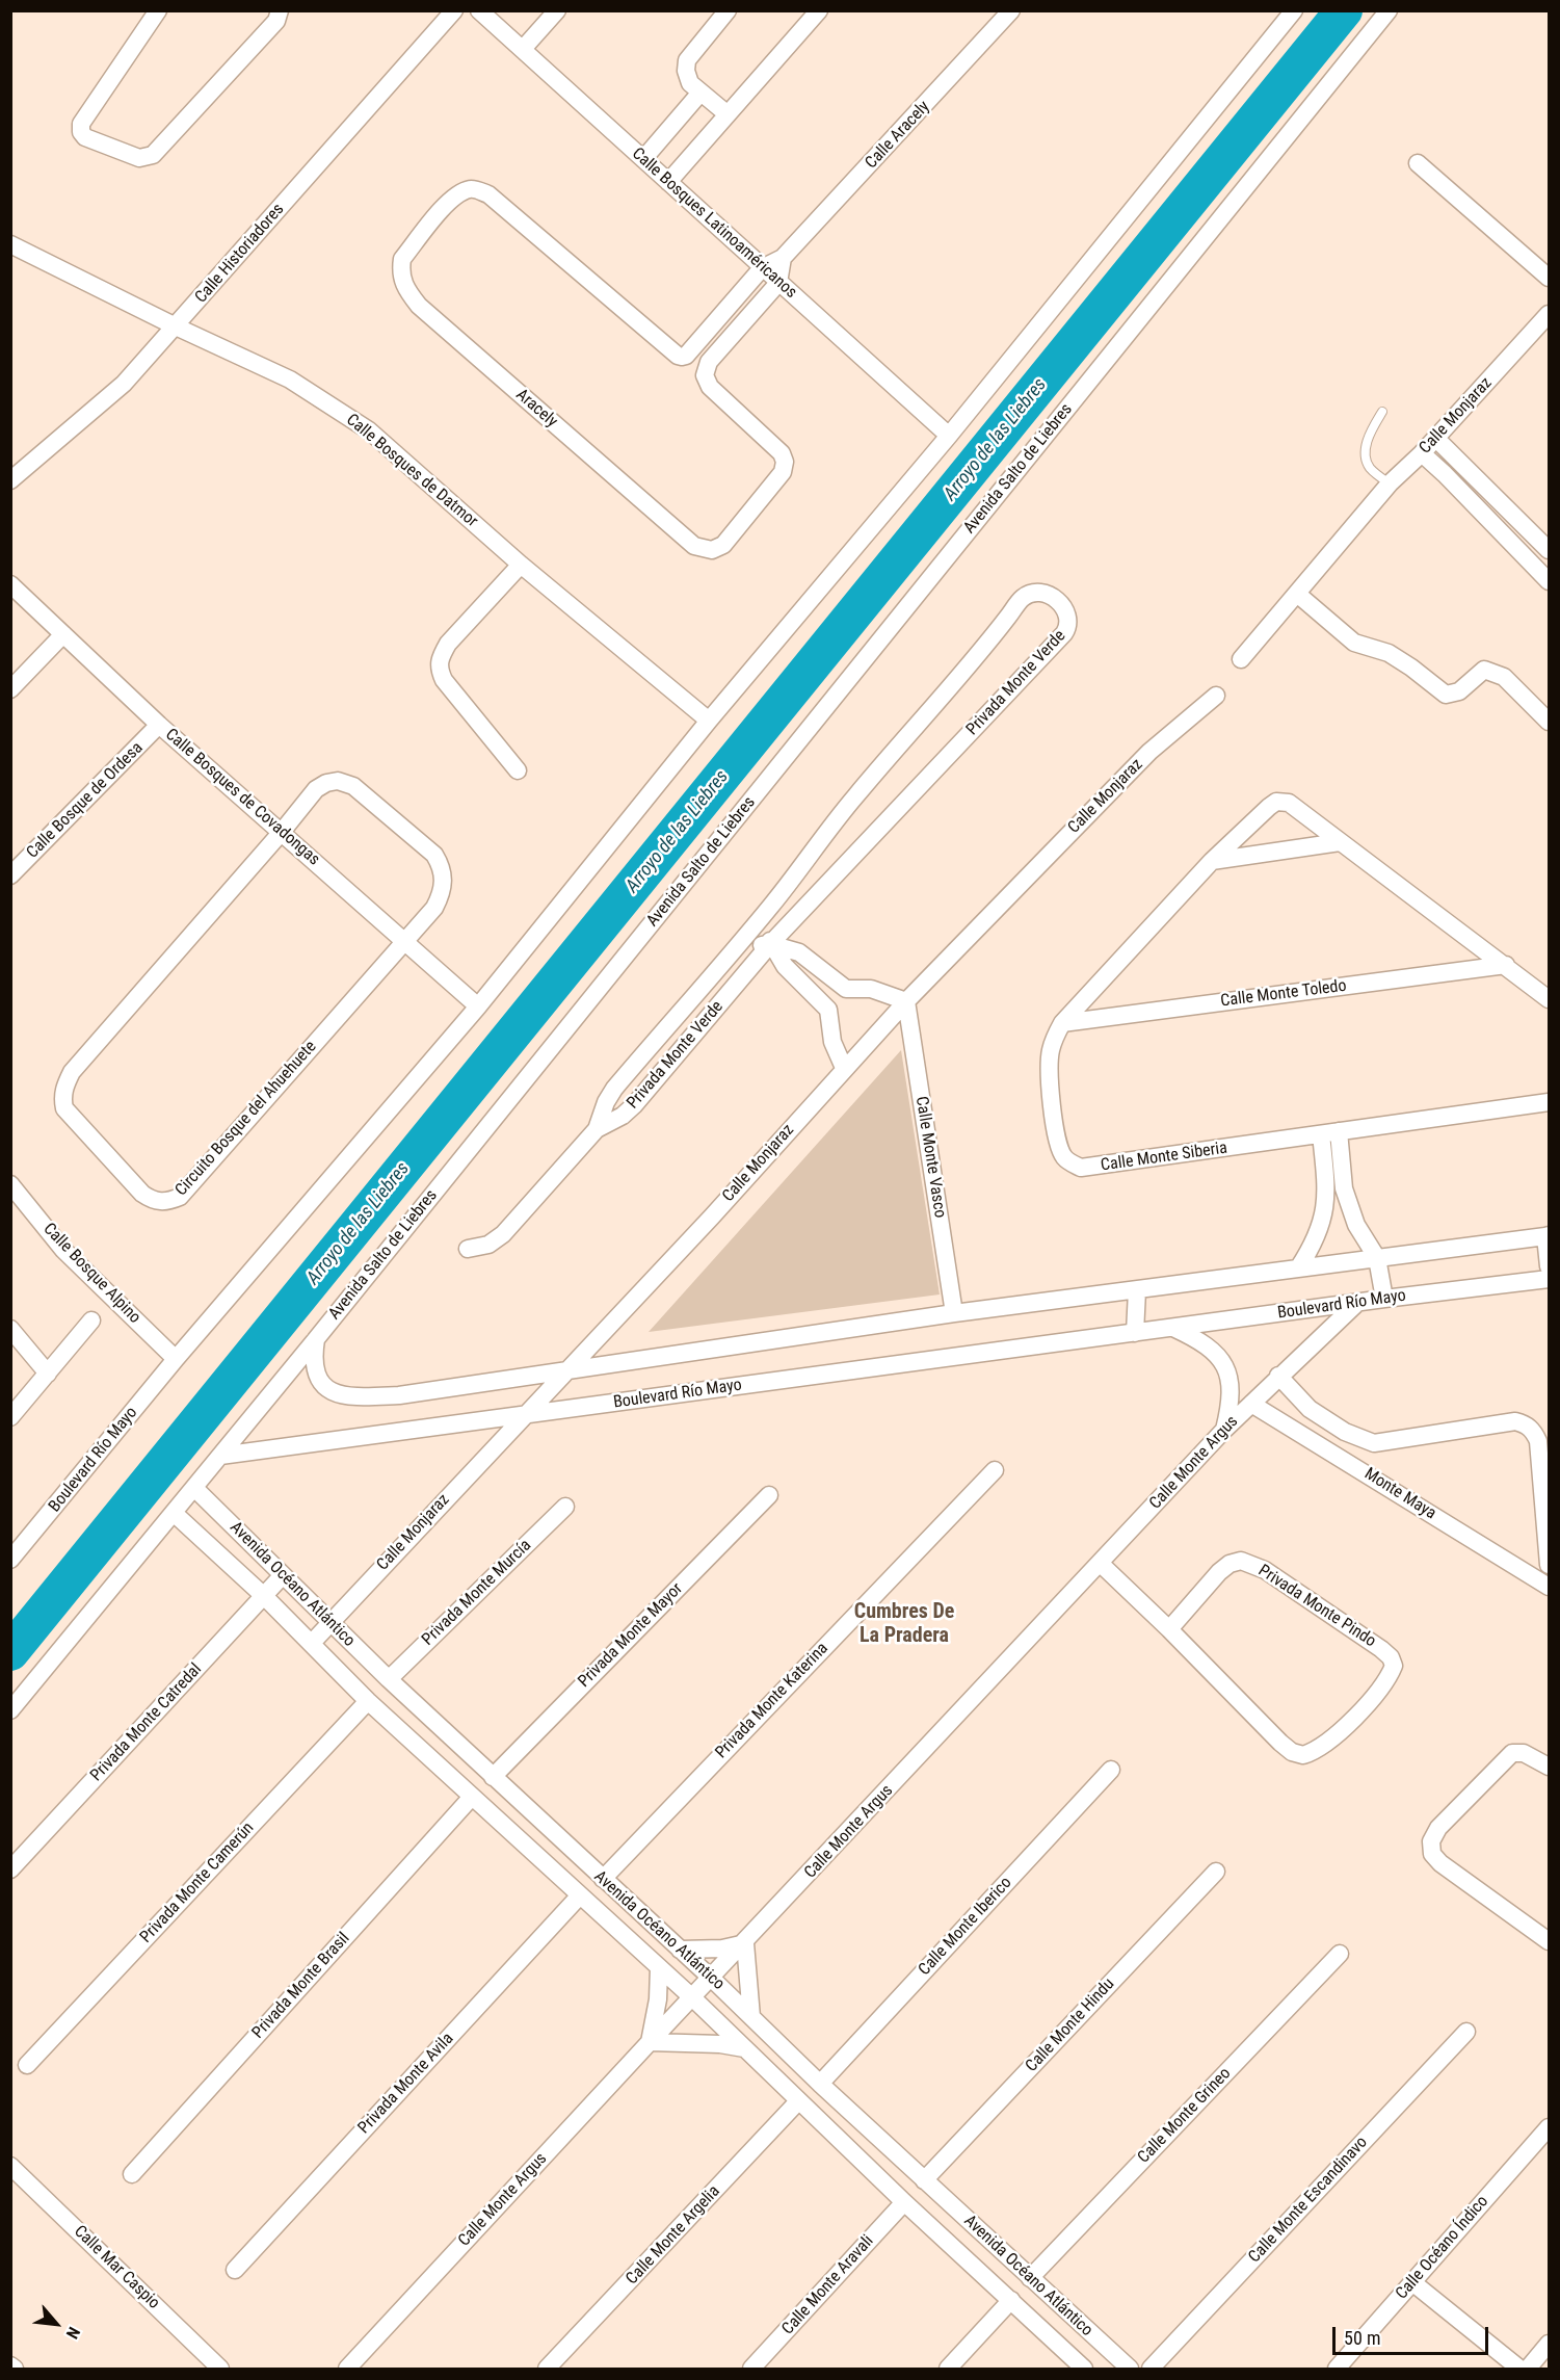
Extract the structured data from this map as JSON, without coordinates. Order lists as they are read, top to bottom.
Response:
{
  "streets": {
    "street": [
      "Calle Aracely",
      "Calle Bosques Latinoaméricanos",
      "Calle Historiadores",
      "Aracely",
      "Calle Monjaraz",
      "Avenida Salto de Liebres",
      "Calle Bosques de Datmor",
      "Privada Monte Verde",
      "Calle Bosques de Covadongas",
      "Calle Bosque de Ordesa",
      "Calle Monte Toledo",
      "Circuito Bosque del Ahuehuete",
      "Calle Monte Vasco",
      "Calle Monte Siberia",
      "Calle Bosque Alpino",
      "Boulevard Río Mayo",
      "Calle Monte Argus",
      "Monte Maya",
      "Avenida Océano Atlántico",
      "Privada Monte Murcía",
      "Privada Monte Pindo",
      "Privada Monte Mayor",
      "Privada Monte Katerina",
      "Privada Monte Catredal",
      "Privada Monte Camerún",
      "Calle Monte Iberico",
      "Privada Monte Brasil",
      "Calle Monte Hindu",
      "Privada Monte Avila",
      "Calle Monte Grineo",
      "Calle Monte Escandinavo",
      "Calle Monte Argelia",
      "Calle Océano Índico",
      "Calle Mar Caspio",
      "Calle Monte Aravali"
    ]
  },
  "crossings": [
    ["Calle Aracely", "Calle Bosques Latinoaméricanos"],
    ["Calle Aracely", "Aracely"],
    ["Calle Bosques Latinoaméricanos", "Aracely"],
    ["Calle Historiadores", "Calle Bosques de Datmor"],
    ["Calle Monjaraz", "Calle Monte Vasco"],
    ["Calle Monjaraz", "Boulevard Río Mayo"],
    ["Calle Monjaraz", "Avenida Océano Atlántico"],
    ["Avenida Salto de Liebres", "Boulevard Río Mayo"],
    ["Avenida Salto de Liebres", "Avenida Océano Atlántico"],
    ["Calle Bosques de Covadongas", "Calle Bosque de Ordesa"],
    ["Calle Bosques de Covadongas", "Circuito Bosque del Ahuehuete"],
    ["Calle Monte Toledo", "Calle Monte Siberia"],
    ["Calle Bosque Alpino", "Boulevard Río Mayo"],
    ["Boulevard Río Mayo", "Calle Monte Argus"],
    ["Calle Monte Argus", "Monte Maya"],
    ["Calle Monte Argus", "Avenida Océano Atlántico"],
    ["Calle Monte Argus", "Privada Monte Pindo"],
    ["Avenida Océano Atlántico", "Privada Monte Murcía"],
    ["Avenida Océano Atlántico", "Privada Monte Mayor"],
    ["Avenida Océano Atlántico", "Privada Monte Katerina"],
    ["Avenida Océano Atlántico", "Privada Monte Catredal"],
    ["Avenida Océano Atlántico", "Privada Monte Camerún"],
    ["Avenida Océano Atlántico", "Calle Monte Iberico"],
    ["Avenida Océano Atlántico", "Privada Monte Brasil"],
    ["Avenida Océano Atlántico", "Calle Monte Hindu"],
    ["Avenida Océano Atlántico", "Privada Monte Avila"],
    ["Avenida Océano Atlántico", "Calle Monte Grineo"],
    ["Avenida Océano Atlántico", "Calle Monte Argelia"],
    ["Avenida Océano Atlántico", "Calle Monte Aravali"]
  ],
  "districts": ["Cumbres De La Pradera"],
  "water": ["Arroyo de las Liebres"],
  "scale_bar": "50 m",
  "north": "bottom right"
}
